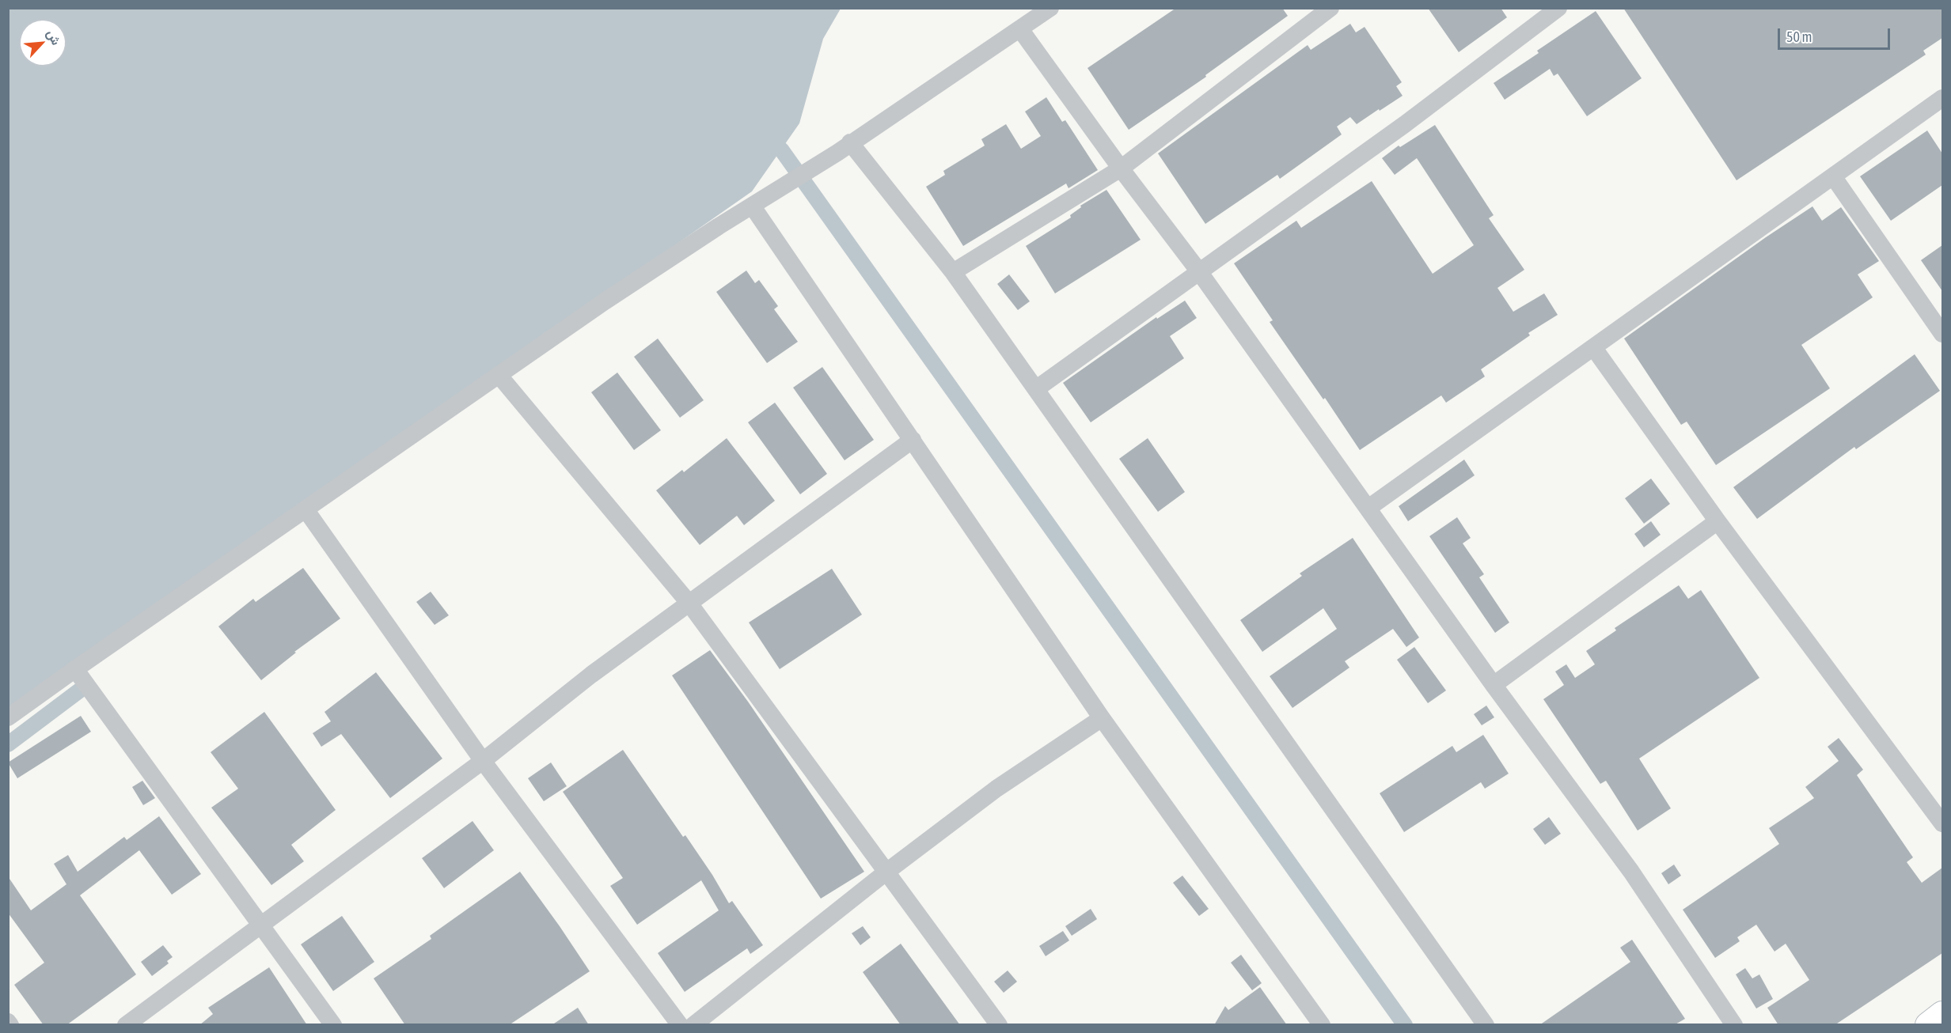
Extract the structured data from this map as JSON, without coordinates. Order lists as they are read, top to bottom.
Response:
{
  "scale_bar": "50 m",
  "north": "top right"
}
